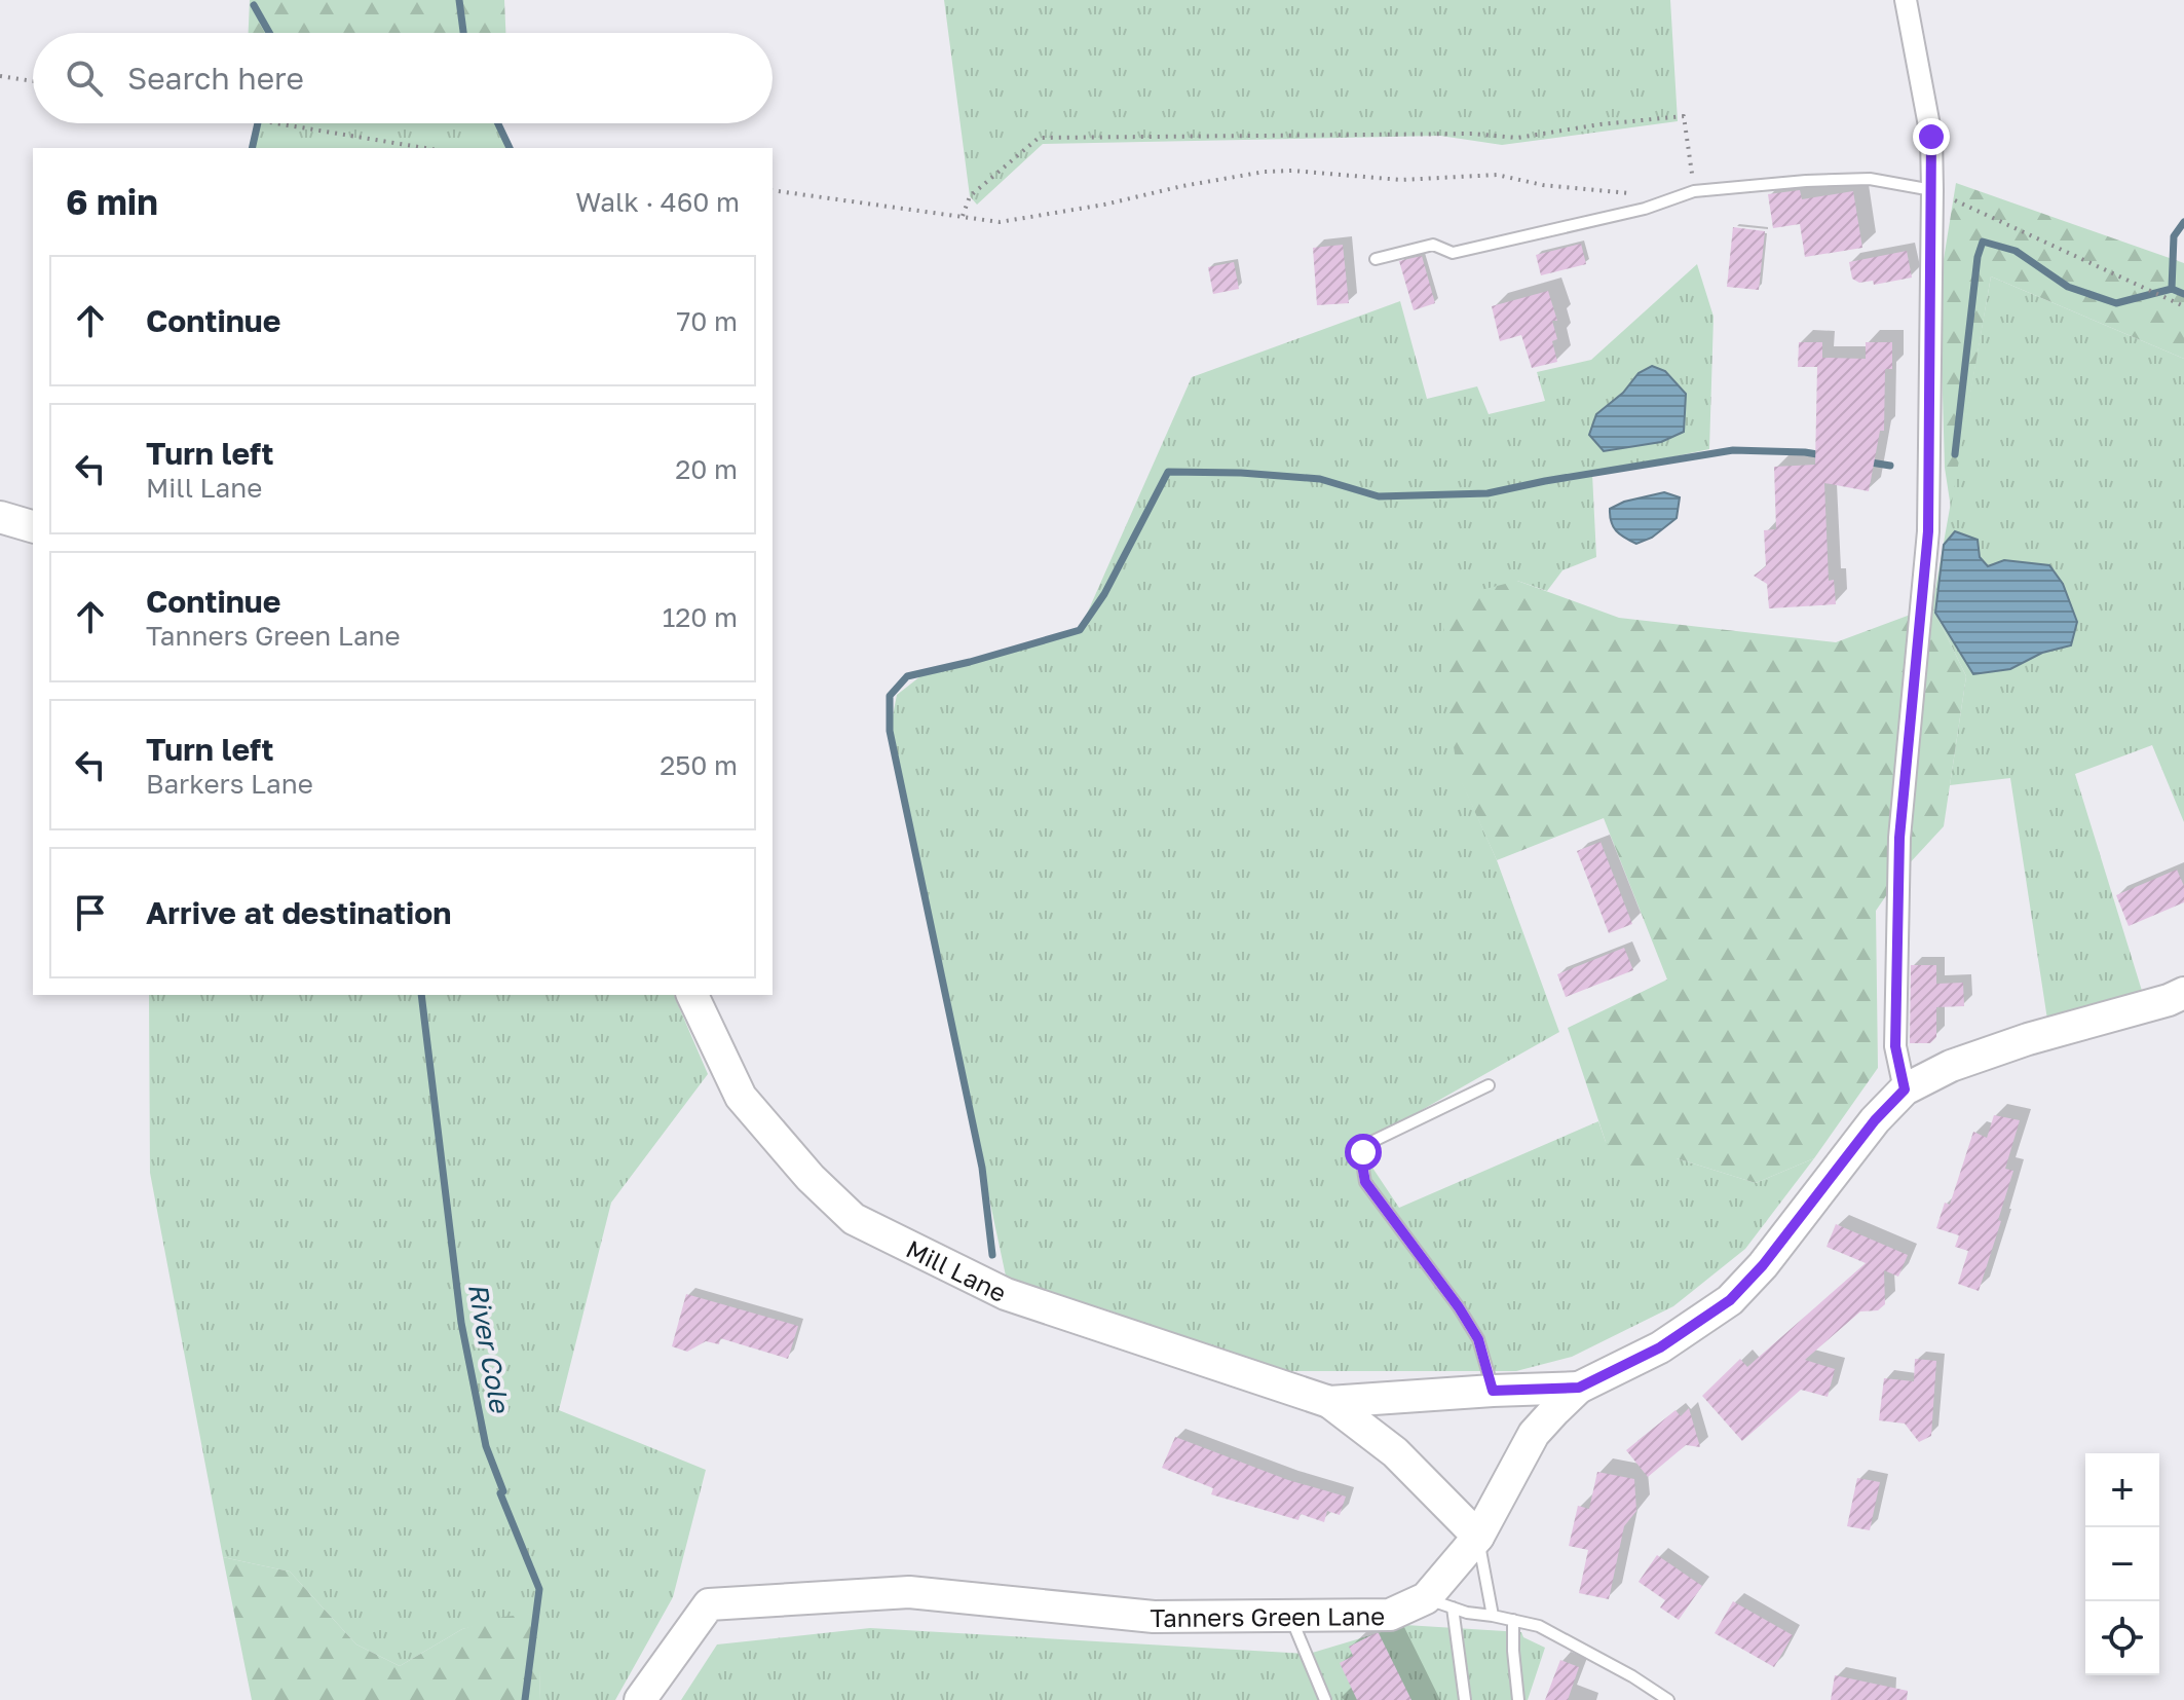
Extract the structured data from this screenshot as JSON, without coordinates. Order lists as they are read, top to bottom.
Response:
{
  "streets": {
    "street": ["Mill Lane", "Tanners Green Lane"]
  },
  "crossings": [
    ["Mill Lane", "Tanners Green Lane"]
  ],
  "water": ["River Cole"],
  "page": {
    "search": "Search here",
    "heading": ["6 min", "Walk · 460 m"],
    "list": [
      ["Continue", "70 m"],
      ["Turn left", "Mill Lane", "20 m"],
      ["Continue", "Tanners Green Lane", "120 m"],
      ["Turn left", "Barkers Lane", "250 m"],
      "Arrive at destination"
    ],
    "map_buttons": ["+", "−"]
  }
}
